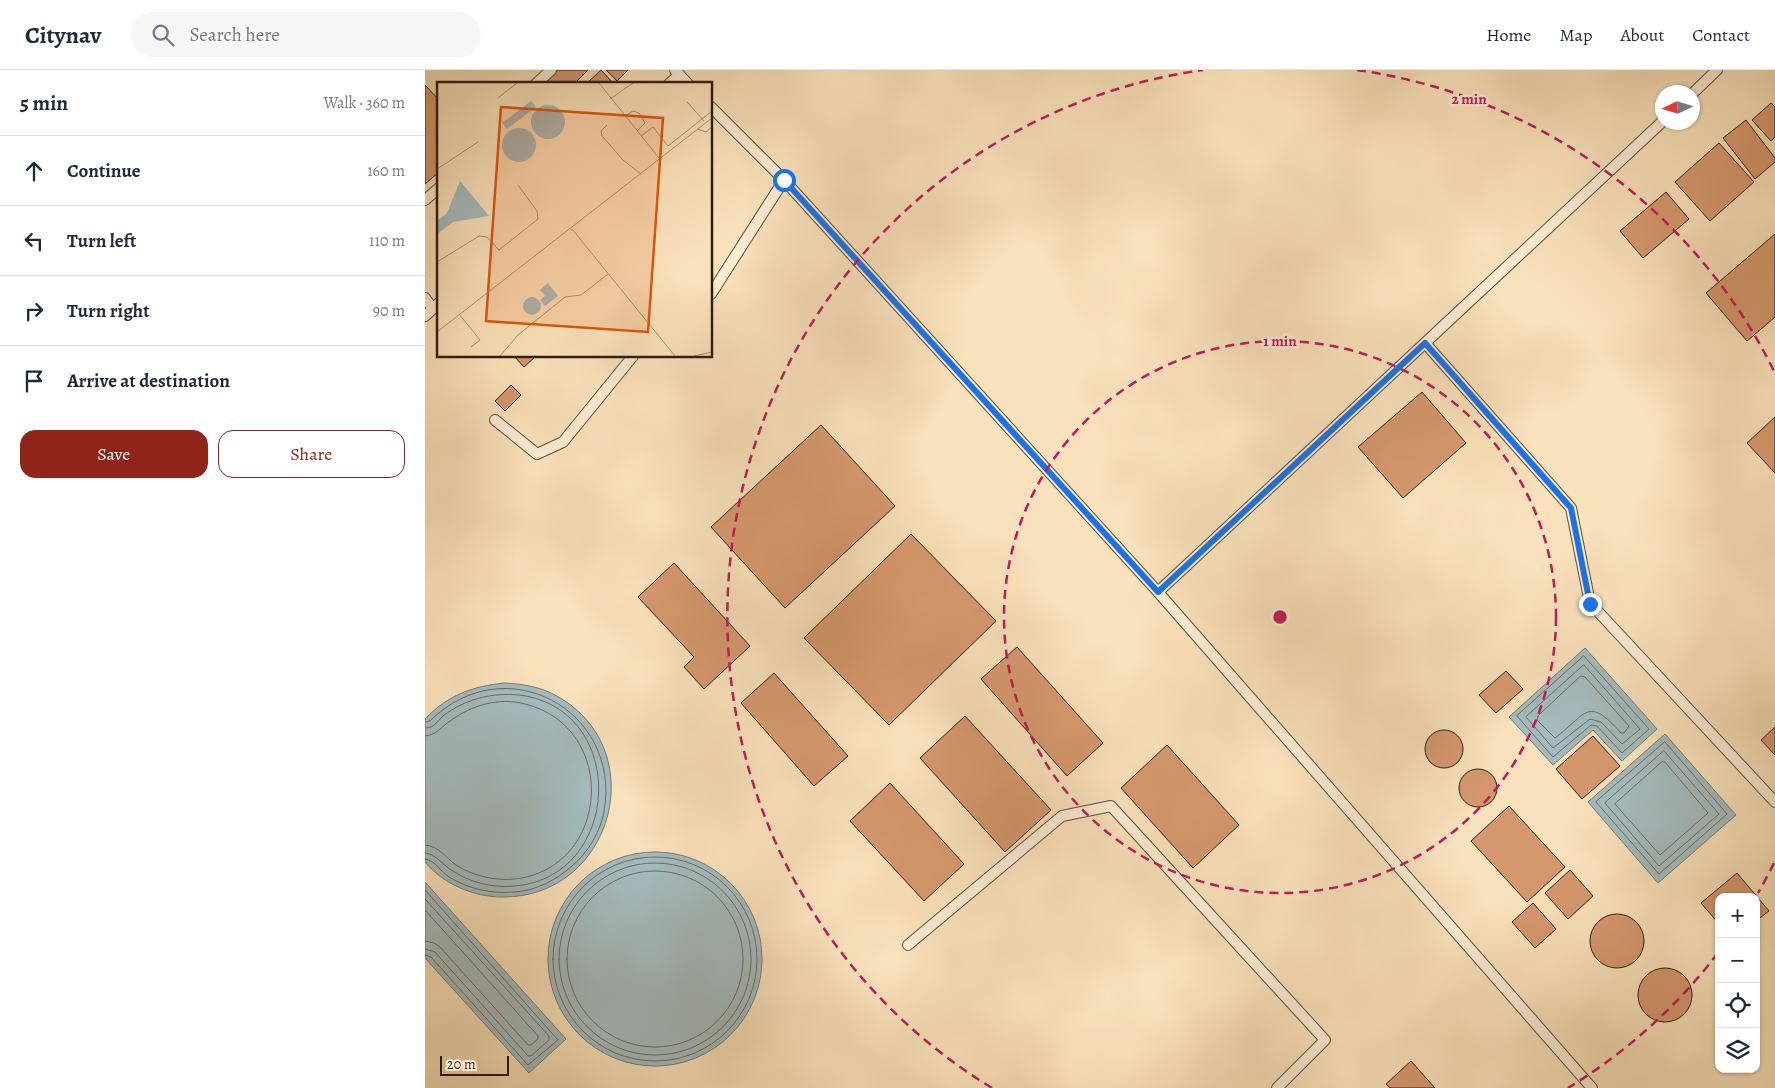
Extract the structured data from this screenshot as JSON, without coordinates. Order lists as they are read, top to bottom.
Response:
{
  "scale_bar": "20 m",
  "north": "left",
  "page": {
    "header": "Citynav",
    "search": "Search here",
    "nav": [
      "Home",
      "Map",
      "About",
      "Contact"
    ],
    "heading": ["5 min", "Walk · 360 m"],
    "list": [
      ["Continue", "160 m"],
      ["Turn left", "110 m"],
      ["Turn right", "90 m"],
      "Arrive at destination"
    ],
    "buttons": ["Save", "Share"],
    "map_buttons": ["+", "−"],
    "scale": "20 m"
  },
  "rings": ["2 min", "1 min"]
}
